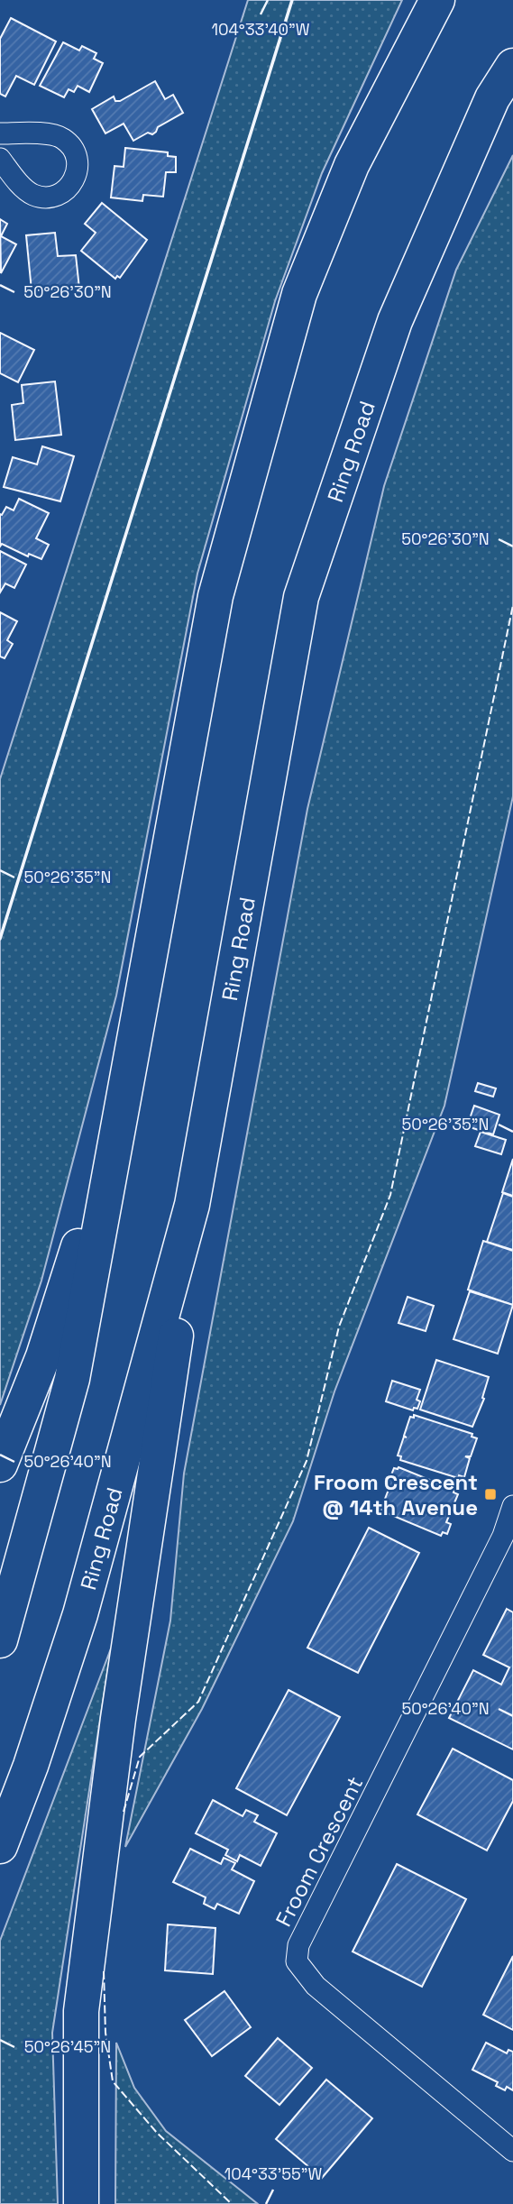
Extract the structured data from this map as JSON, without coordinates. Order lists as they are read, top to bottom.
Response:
{
  "streets": {
    "highway": ["Ring Road"],
    "street": ["Froom Crescent"]
  },
  "places": {
    "transit": ["Froom Crescent @ 14th Avenue"]
  },
  "coordinates": [
    "104°33'40\"W",
    "50°26'30\"N",
    "50°26'35\"N",
    "50°26'40\"N",
    "50°26'45\"N",
    "104°33'55\"W"
  ]
}
